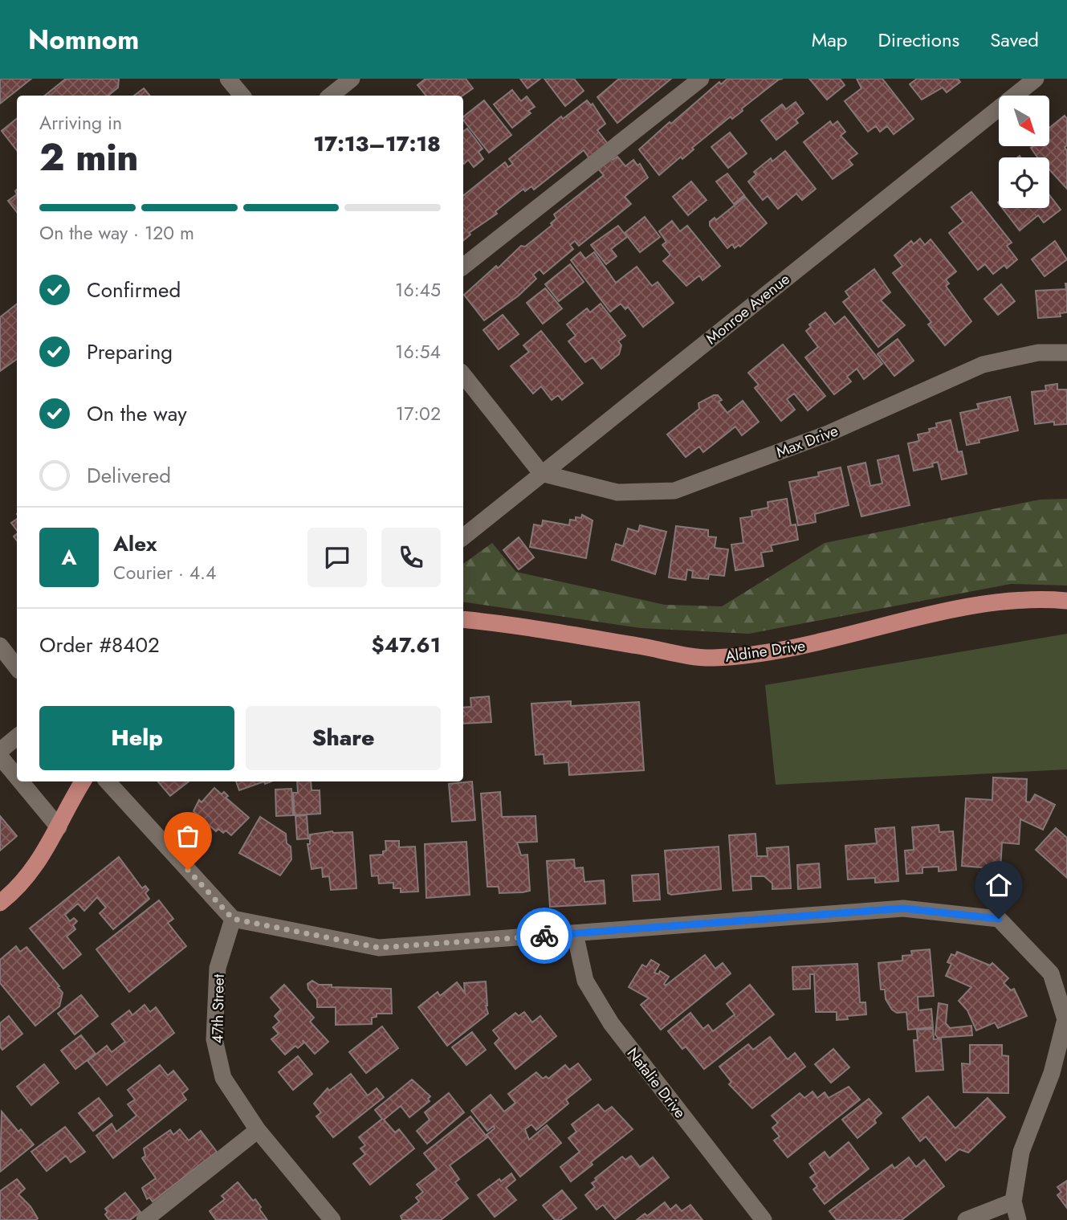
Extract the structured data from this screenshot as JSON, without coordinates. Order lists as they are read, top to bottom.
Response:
{
  "streets": {
    "main road": ["Aldine Drive"],
    "street": [
      "Monroe Avenue",
      "Max Drive",
      "47th Street",
      "Natalie Drive"
    ]
  },
  "crossings": [
    ["Monroe Avenue", "Max Drive"]
  ],
  "north": "bottom right",
  "page": {
    "header": "Nomnom",
    "nav": ["Map", "Directions", "Saved"],
    "heading": ["2 min", "Arriving in", "17:13–17:18"],
    "panel": [
      "Alex",
      "Courier · 4.4",
      "Order #8402",
      "$47.61"
    ],
    "bar": "On the way · 120 m",
    "list": [
      ["Confirmed", "16:45"],
      ["Preparing", "16:54"],
      ["On the way", "17:02"],
      "Delivered"
    ],
    "round": "A",
    "buttons": ["Help", "Share"]
  }
}
